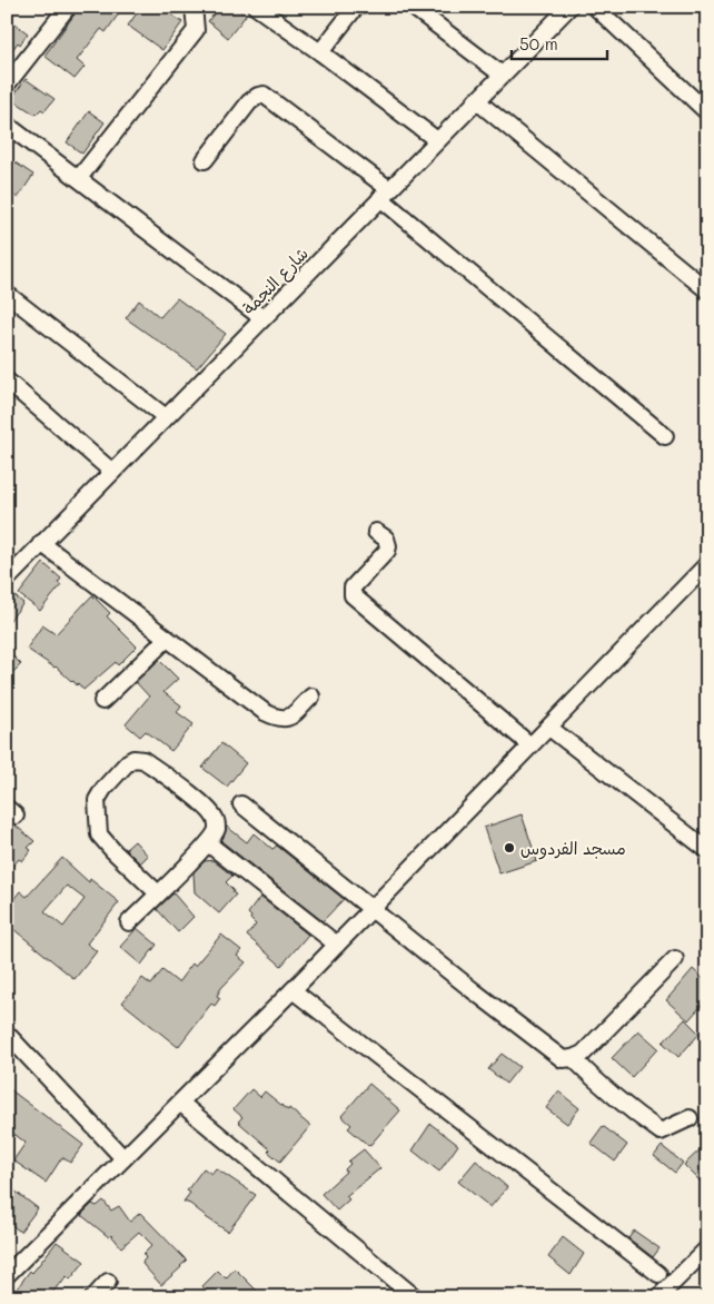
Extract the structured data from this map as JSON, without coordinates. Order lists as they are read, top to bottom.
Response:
{
  "streets": {
    "street": ["شارع النجمة"]
  },
  "places": ["مسجد الفردوس"],
  "scale_bar": "50 m"
}
